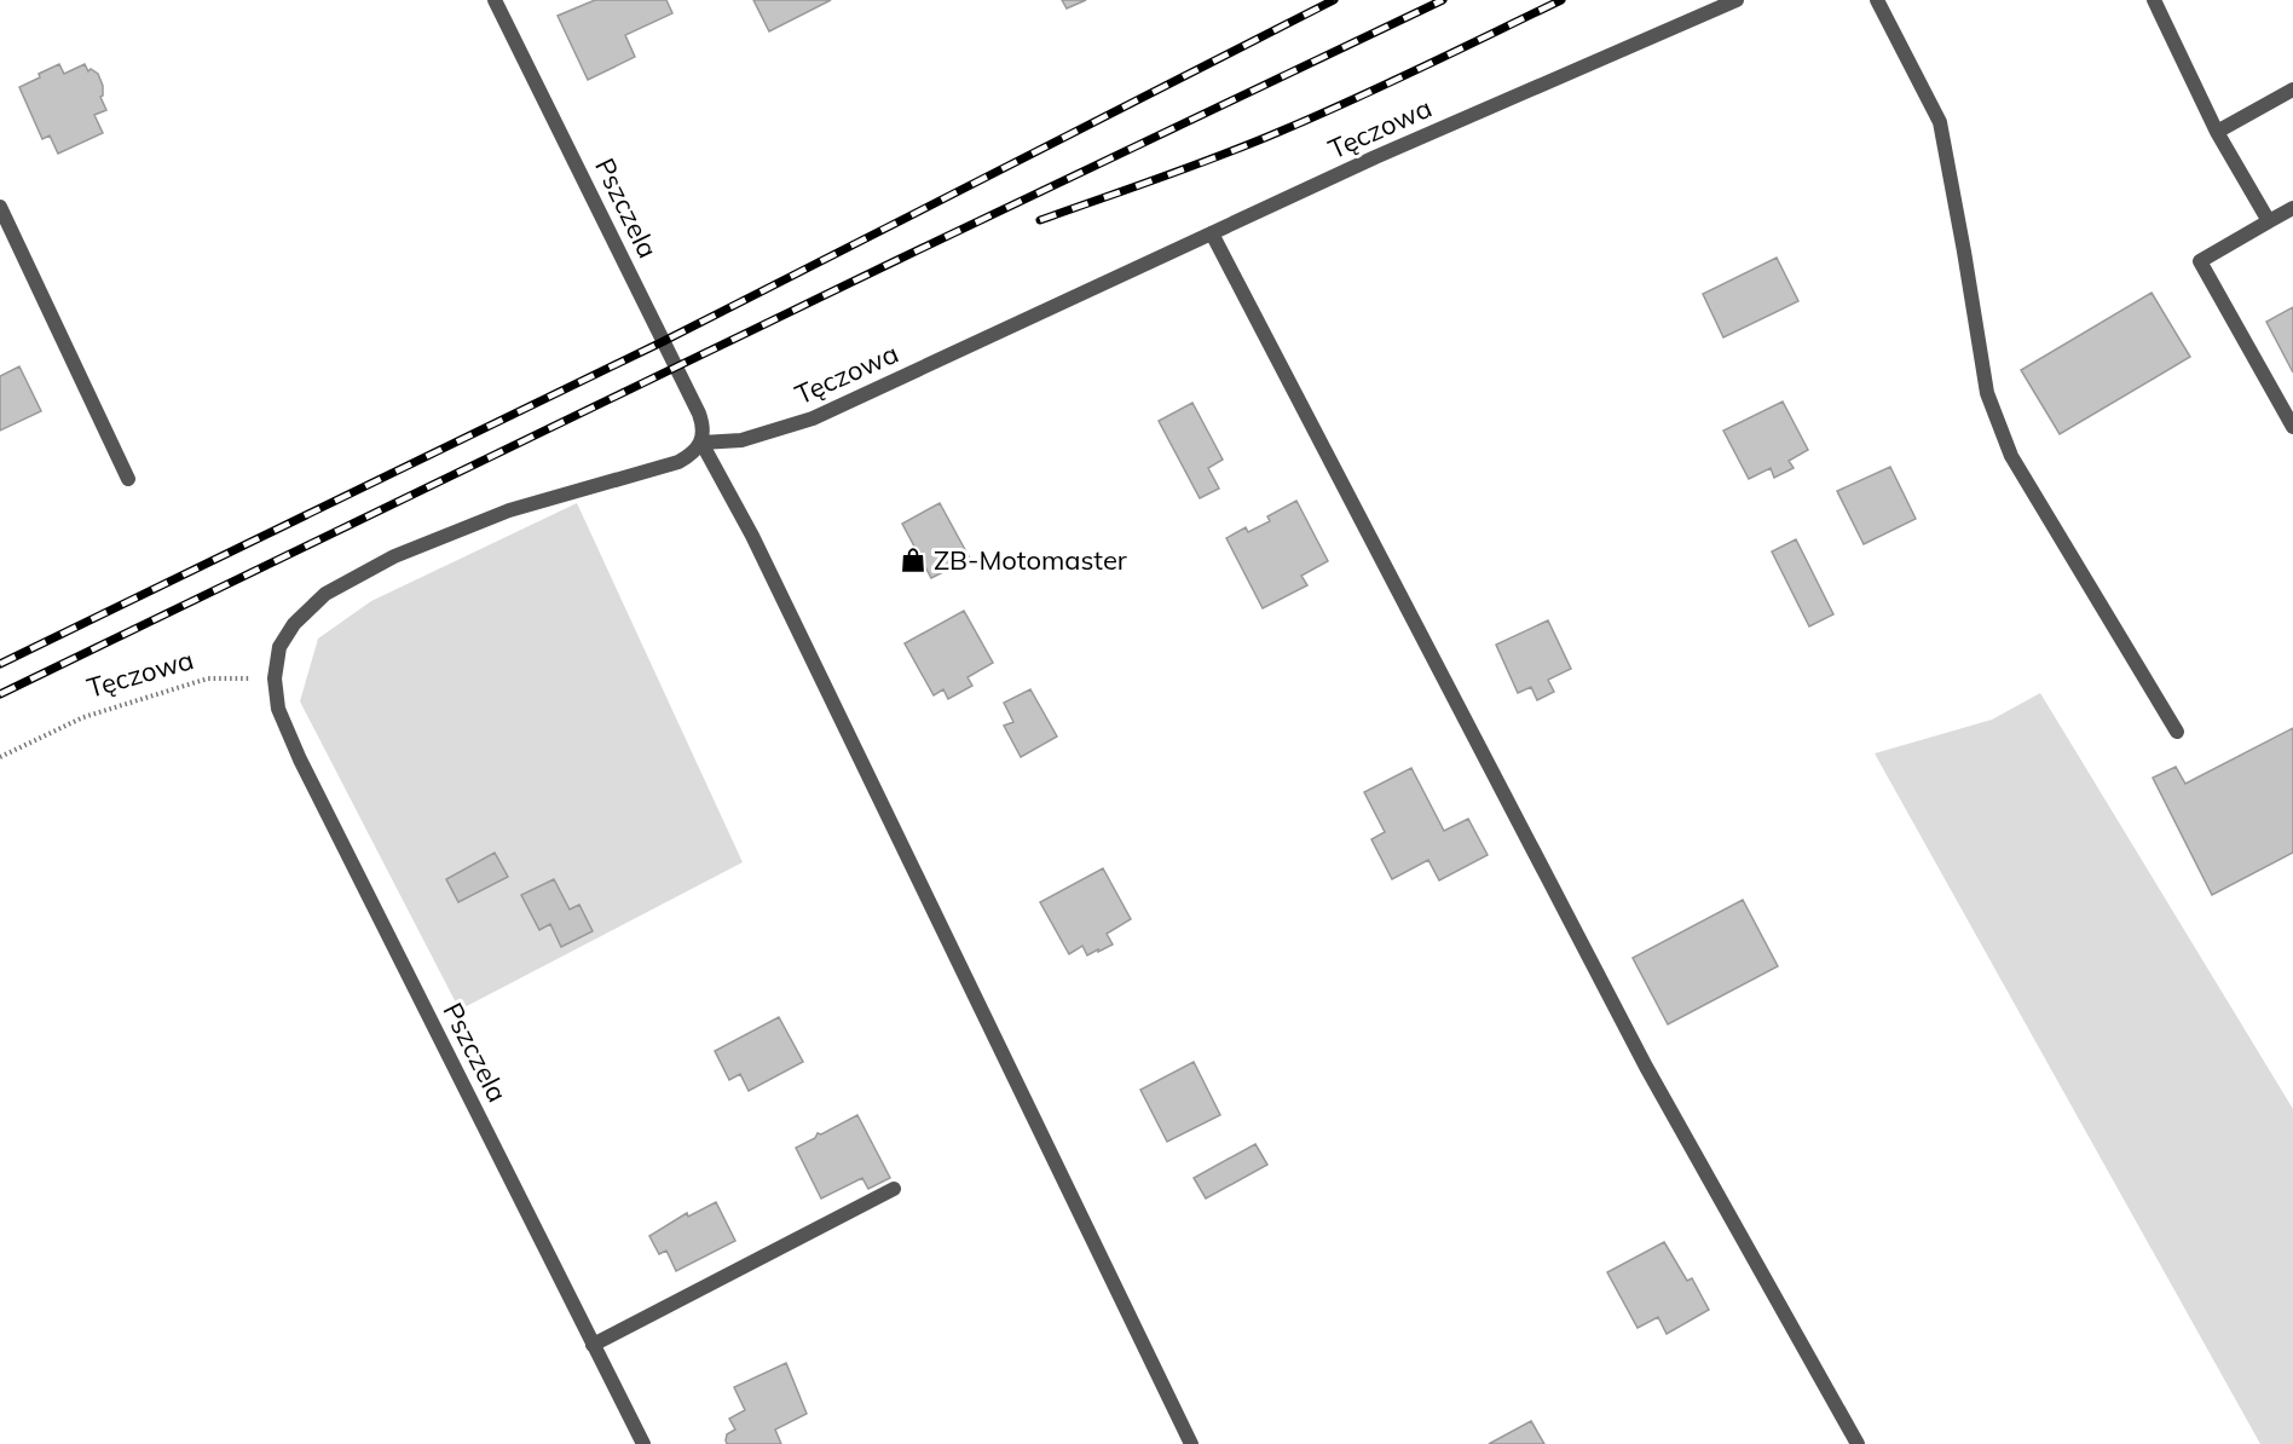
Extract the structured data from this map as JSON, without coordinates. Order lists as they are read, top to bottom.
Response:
{
  "streets": {
    "street": ["Tęczowa", "Pszczela"]
  },
  "crossings": [
    ["Tęczowa", "Pszczela"]
  ],
  "places": {
    "shop": ["ZB-Motomaster"]
  }
}
